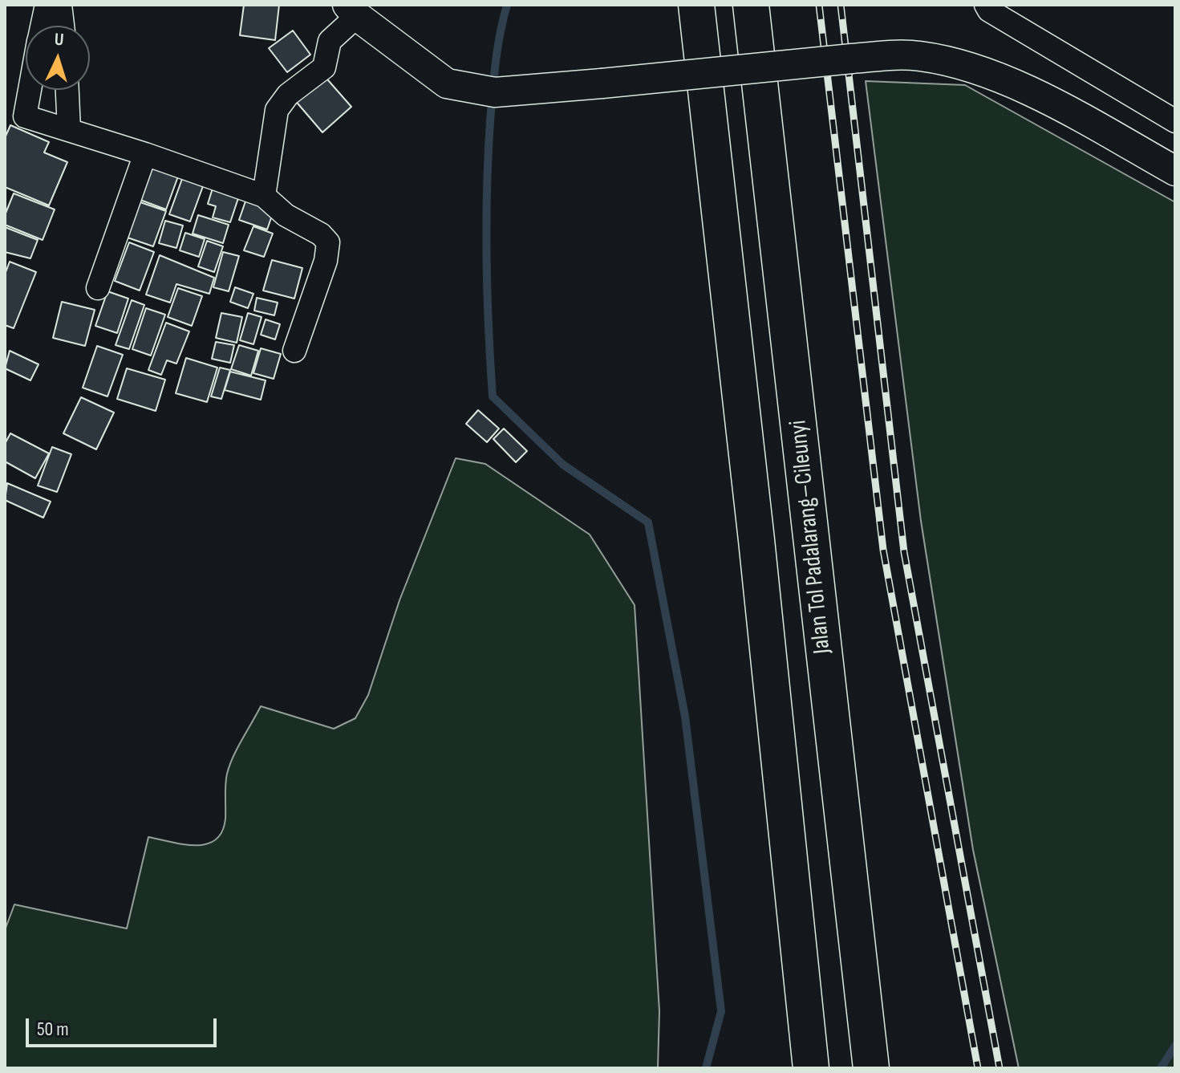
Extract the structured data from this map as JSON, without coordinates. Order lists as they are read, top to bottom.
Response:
{
  "streets": {
    "highway": ["Jalan Tol Padalarang–Cileunyi"]
  },
  "scale_bar": "50 m",
  "north": "top"
}
